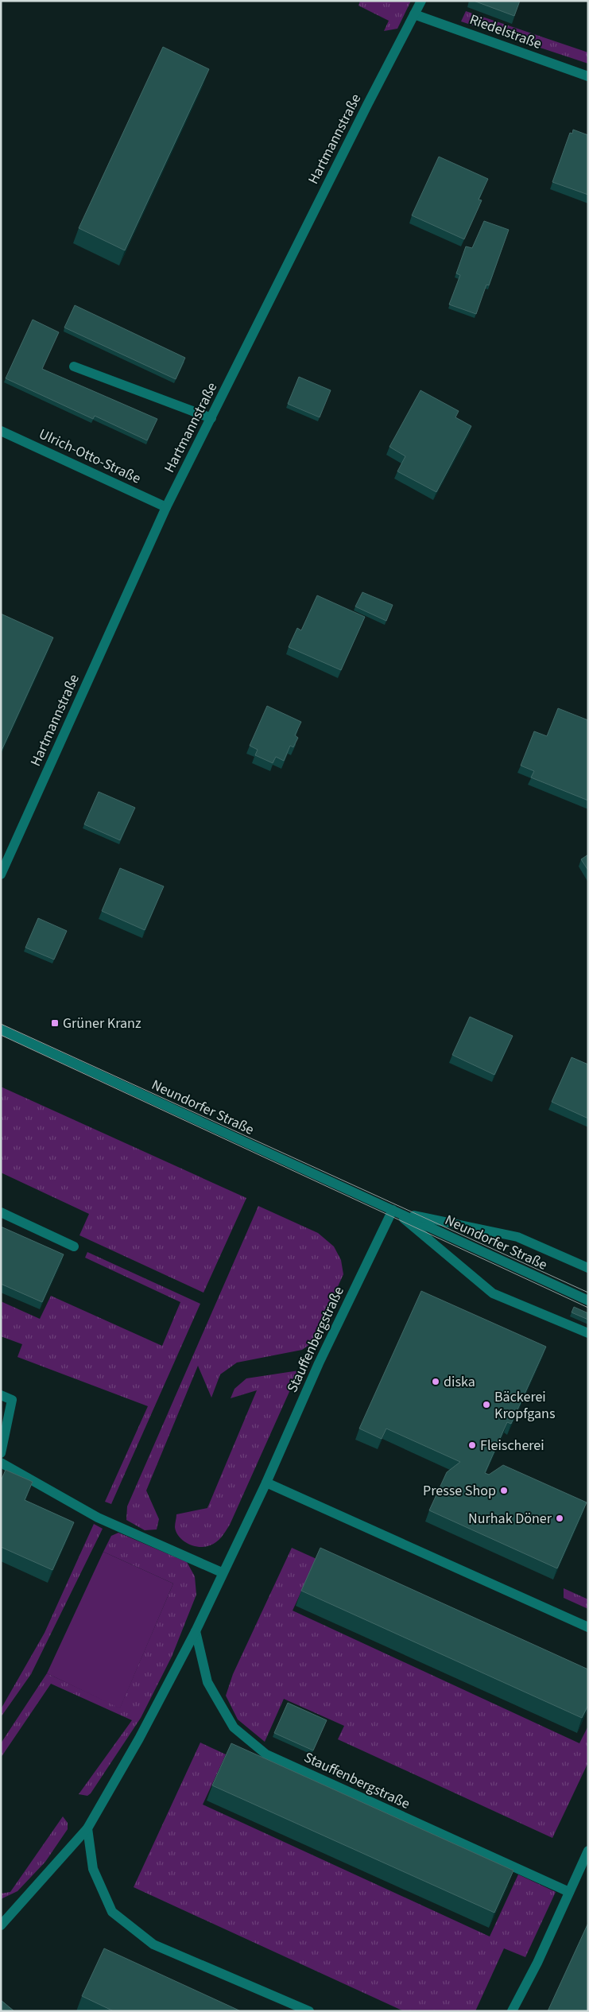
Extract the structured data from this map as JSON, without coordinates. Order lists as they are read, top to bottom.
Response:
{
  "streets": {
    "street": [
      "Riedelstraße",
      "Hartmannstraße",
      "Ulrich-Otto-Straße",
      "Neundorfer Straße",
      "Stauffenbergstraße"
    ]
  },
  "crossings": [
    ["Riedelstraße", "Hartmannstraße"],
    ["Hartmannstraße", "Ulrich-Otto-Straße"],
    ["Neundorfer Straße", "Stauffenbergstraße"]
  ],
  "places": {
    "transit": ["Grüner Kranz"],
    "other": [
      "diska",
      "Bäckerei Kropfgans",
      "Fleischerei",
      "Presse Shop",
      "Nurhak Döner"
    ]
  }
}
